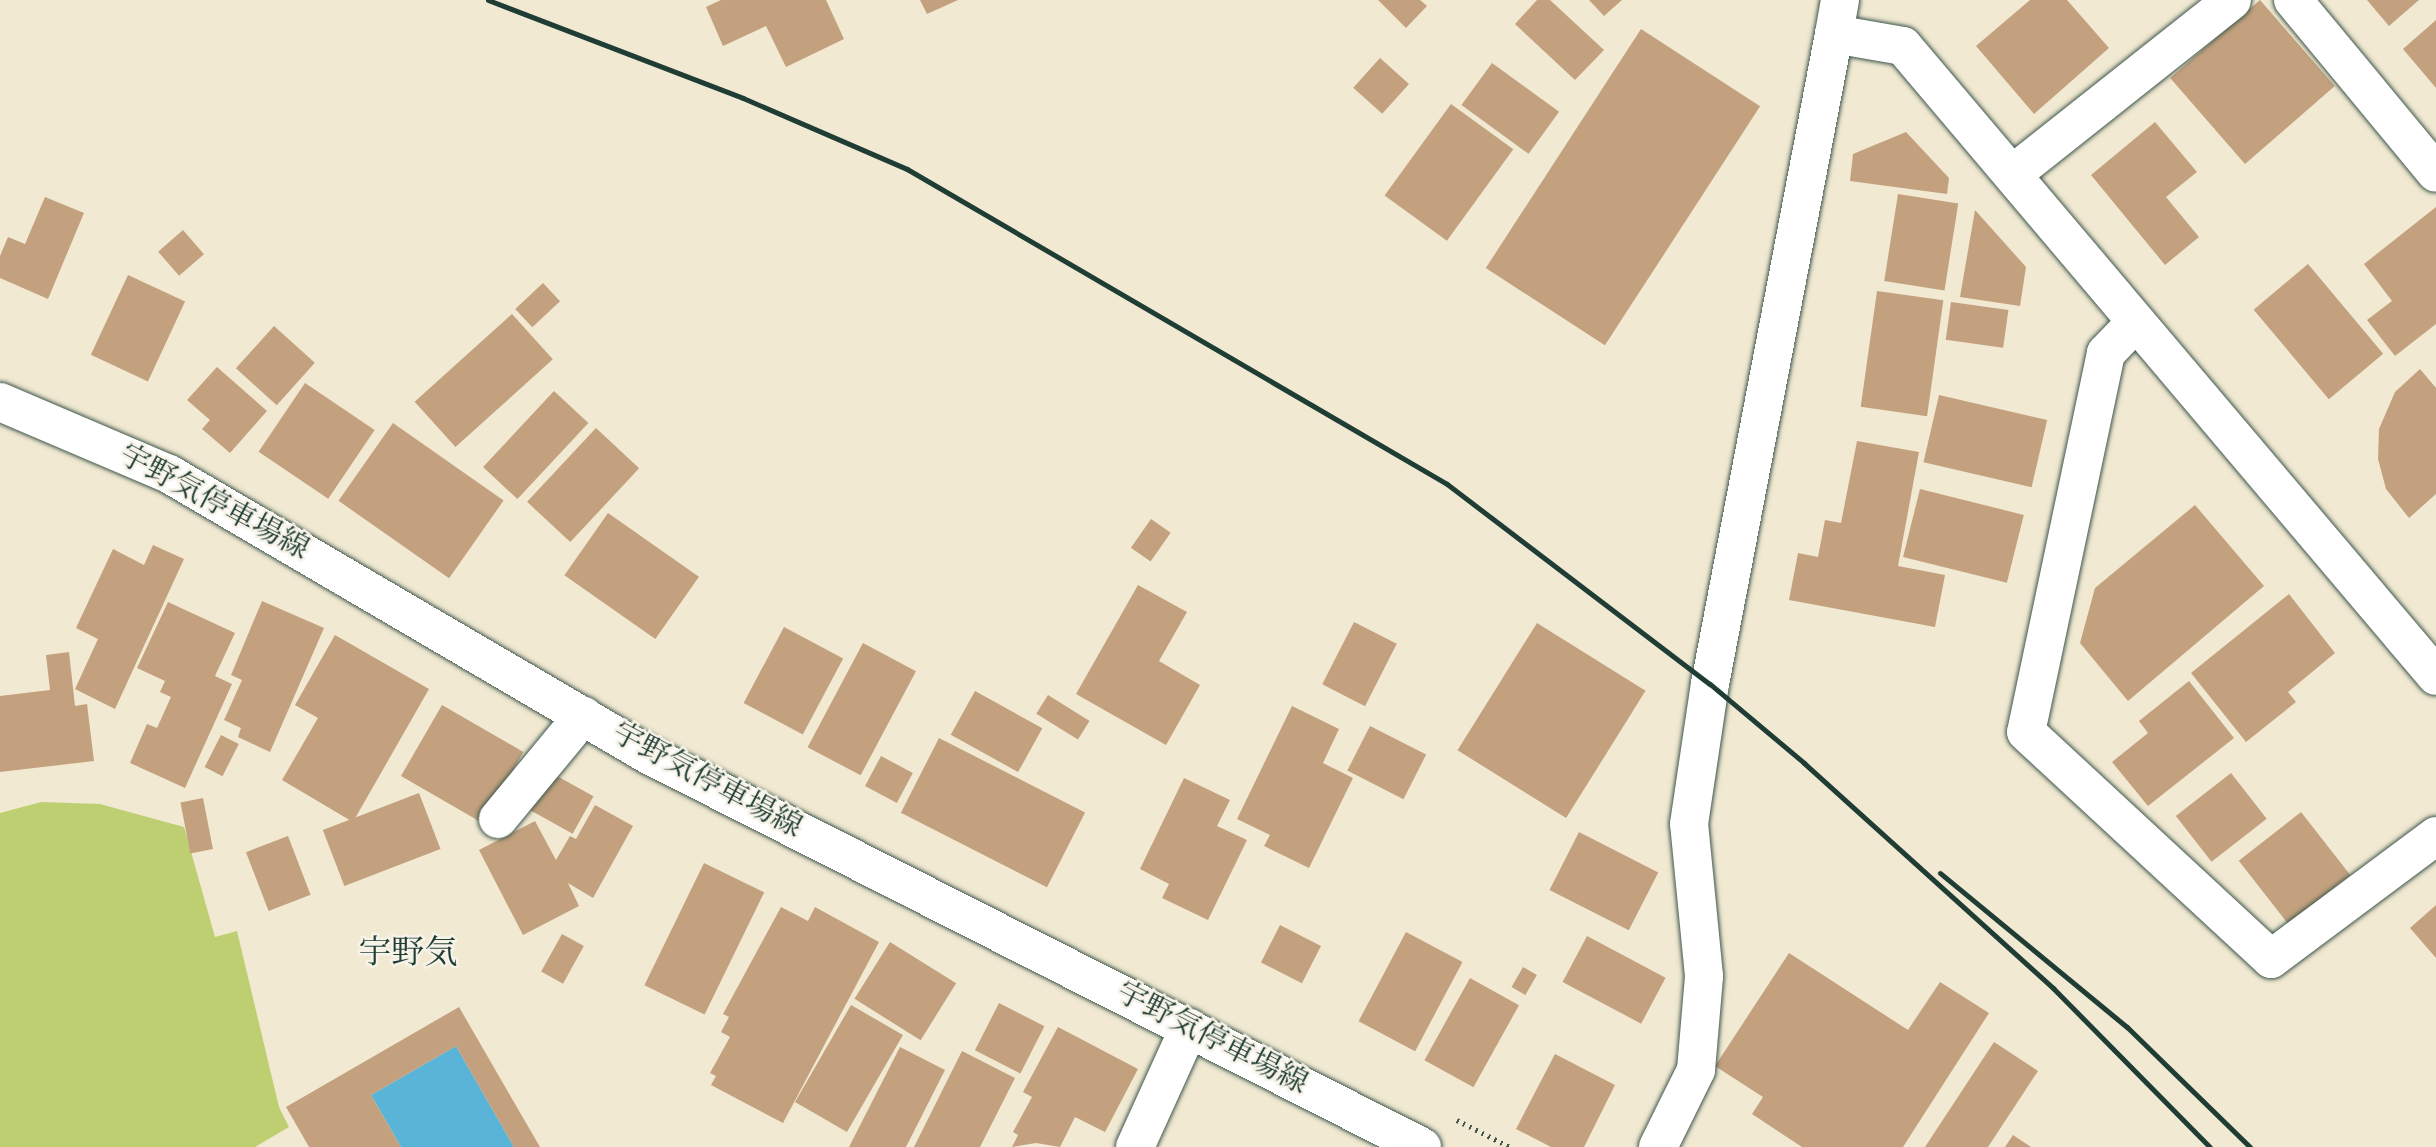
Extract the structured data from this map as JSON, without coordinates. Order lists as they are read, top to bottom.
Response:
{
  "streets": {
    "street": ["宇野気停車場線"]
  },
  "districts": ["宇野気"]
}
